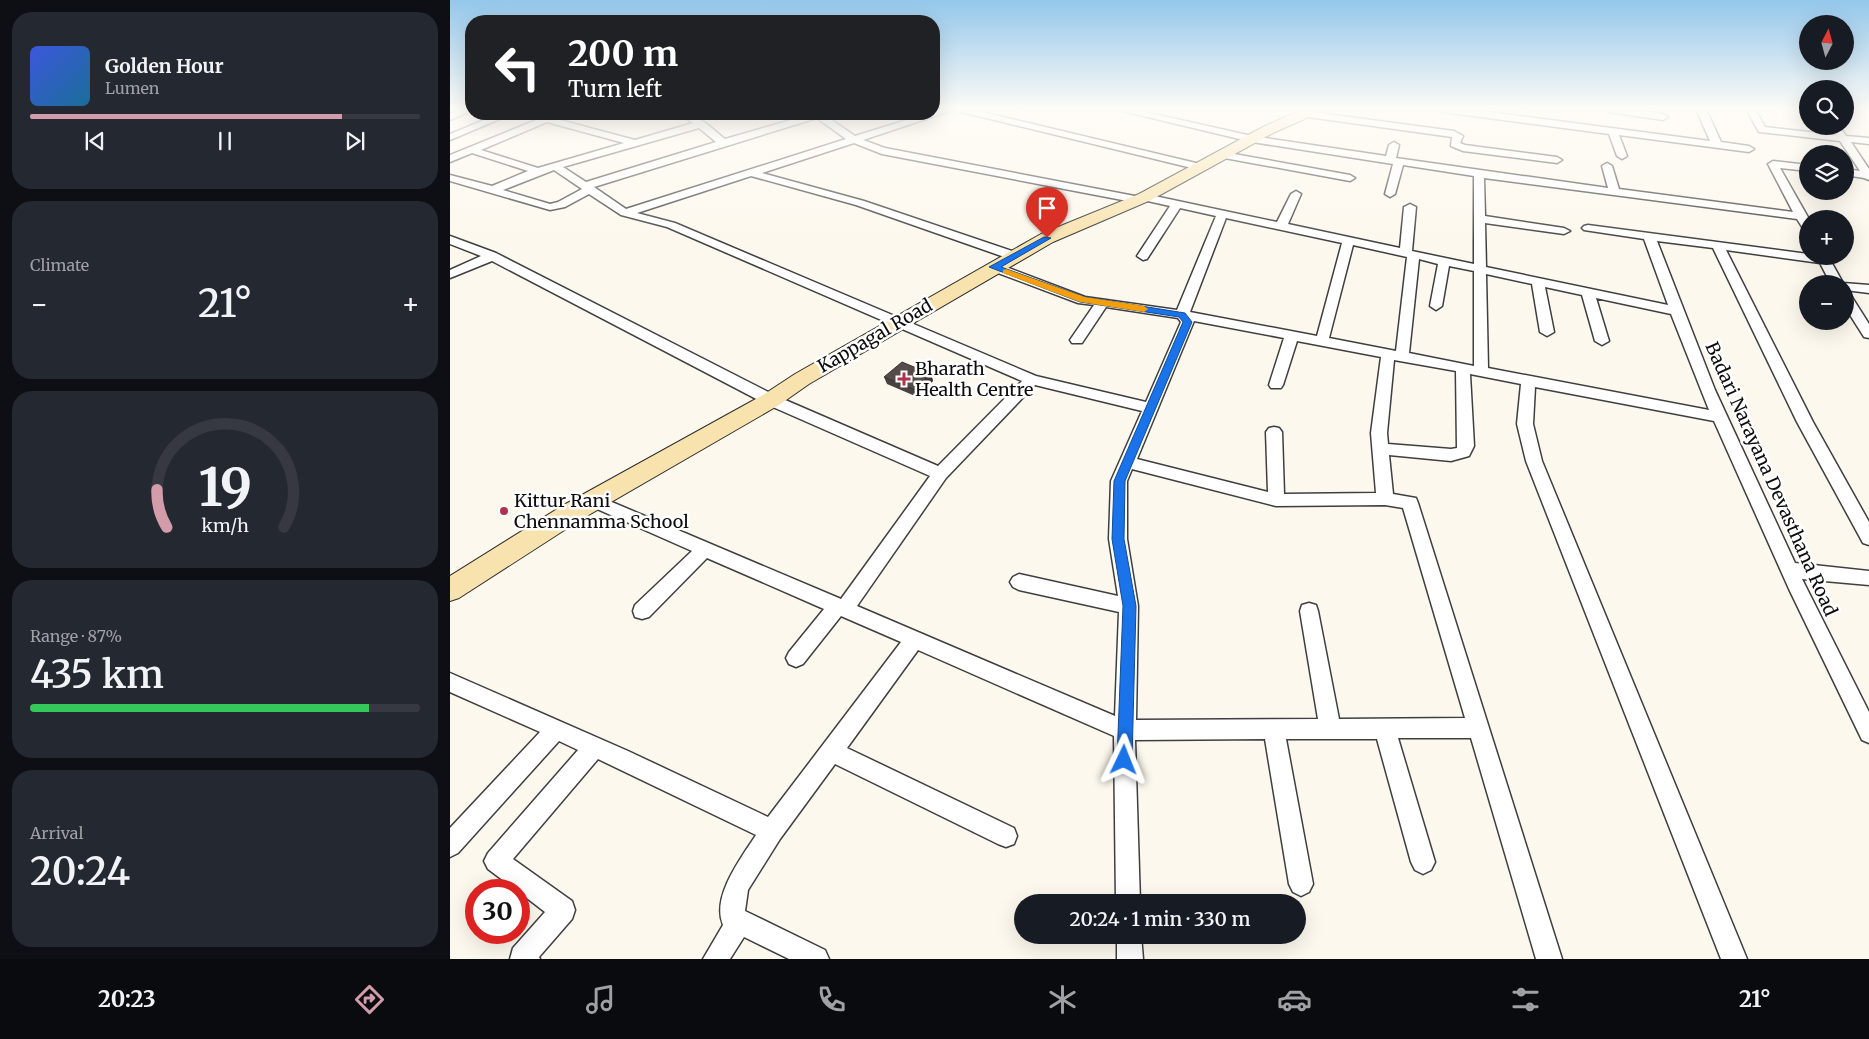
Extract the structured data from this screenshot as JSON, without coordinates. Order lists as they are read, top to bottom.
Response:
{
  "streets": {
    "main road": ["Kappagal Road"],
    "street": ["Badari Narayana Devasthana Road"]
  },
  "places": {
    "health": ["Bharath Health Centre"],
    "other": ["Kittur Rani Chennamma School"]
  },
  "north": "top",
  "page": {
    "map_buttons": ["+", "−"],
    "turn": ["200 m", "Turn left"],
    "song": ["Golden Hour", "Lumen"],
    "tile": [
      "Climate",
      ["Range · 87%", "435 km"],
      ["Arrival", "20:24"]
    ],
    "heat": ["−", "21°", "+"],
    "limit": "30",
    "trip": "20:24 · 1 min · 330 m",
    "tabs": ["20:23", "21°"],
    "gauge": ["19", "km/h"]
  }
}
